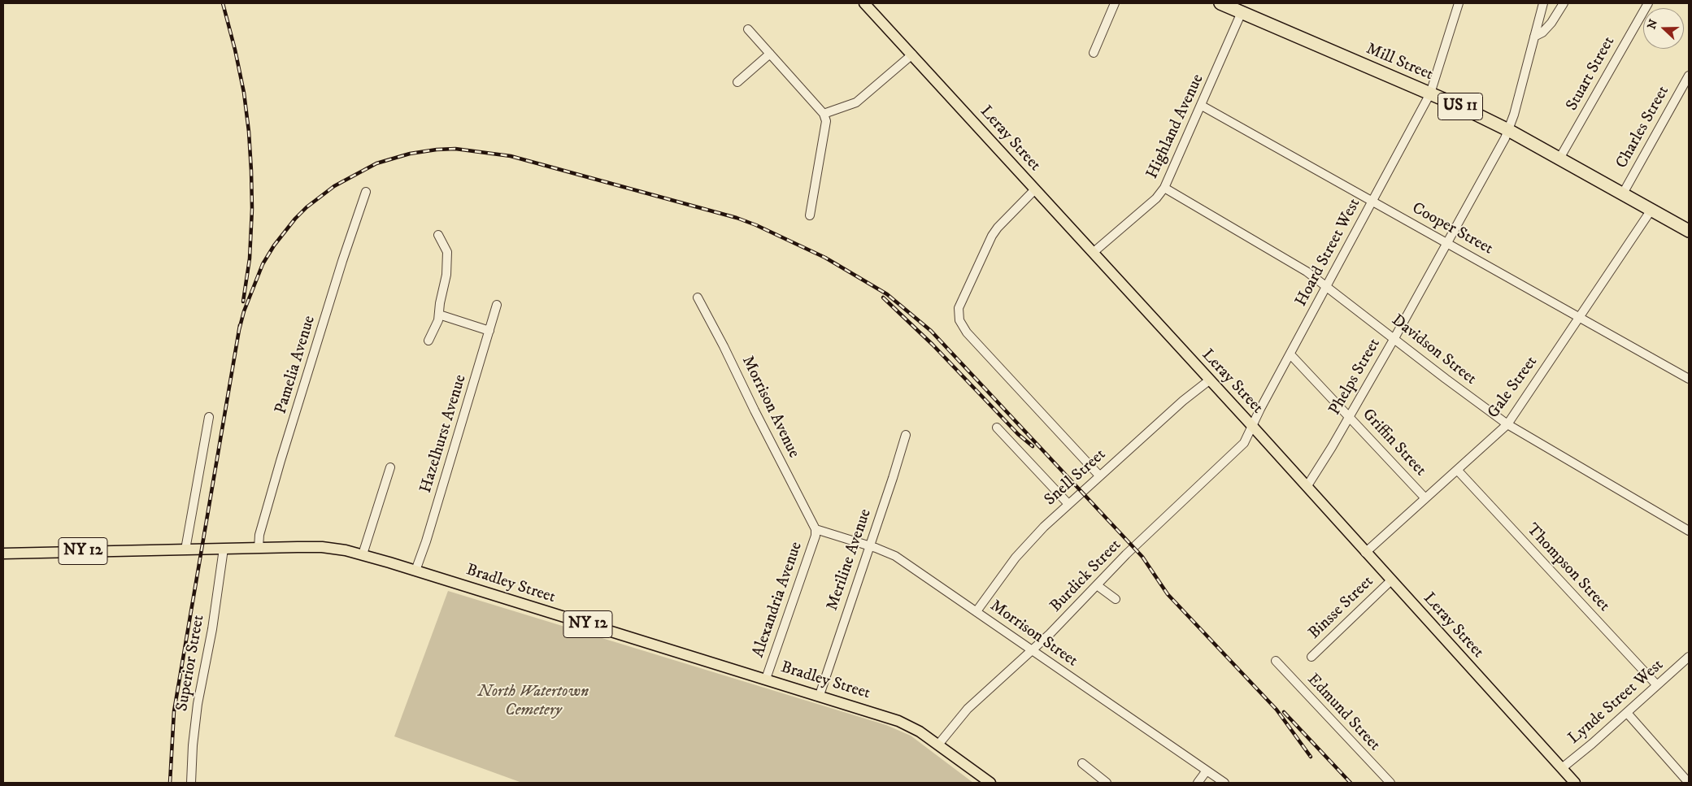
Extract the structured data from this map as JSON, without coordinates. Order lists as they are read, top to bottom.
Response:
{
  "streets": {
    "highway": ["Mill Street", "US 11"],
    "main road": ["Leray Street", "NY 12", "Bradley Street"],
    "street": [
      "Stuart Street",
      "Highland Avenue",
      "Charles Street",
      "Cooper Street",
      "Hoard Street West",
      "Davidson Street",
      "Pamelia Avenue",
      "Phelps Street",
      "Gale Street",
      "Morrison Avenue",
      "Hazelhurst Avenue",
      "Griffin Street",
      "Snell Street",
      "Meriline Avenue",
      "Thompson Street",
      "Burdick Street",
      "Alexandria Avenue",
      "Binsse Street",
      "Morrison Street",
      "Superior Street",
      "Lynde Street West",
      "Edmund Street"
    ]
  },
  "crossings": [
    ["Mill Street", "Stuart Street"],
    ["Mill Street", "Highland Avenue"],
    ["Mill Street", "Charles Street"],
    ["Mill Street", "Hoard Street West"],
    ["Mill Street", "Phelps Street"],
    ["Mill Street", "Gale Street"],
    ["Highland Avenue", "Leray Street"],
    ["Highland Avenue", "Cooper Street"],
    ["Highland Avenue", "Davidson Street"],
    ["Leray Street", "Hoard Street West"],
    ["Leray Street", "Phelps Street"],
    ["Leray Street", "Gale Street"],
    ["Leray Street", "Snell Street"],
    ["Leray Street", "Burdick Street"],
    ["Leray Street", "Binsse Street"],
    ["Leray Street", "Lynde Street West"],
    ["Cooper Street", "Hoard Street West"],
    ["Cooper Street", "Phelps Street"],
    ["Cooper Street", "Gale Street"],
    ["Hoard Street West", "Davidson Street"],
    ["Hoard Street West", "Griffin Street"],
    ["Hoard Street West", "Burdick Street"],
    ["Davidson Street", "Phelps Street"],
    ["Davidson Street", "Gale Street"],
    ["Pamelia Avenue", "Bradley Street"],
    ["Phelps Street", "Griffin Street"],
    ["Gale Street", "Griffin Street"],
    ["Gale Street", "Thompson Street"],
    ["Morrison Avenue", "Alexandria Avenue"],
    ["Morrison Avenue", "Morrison Street"],
    ["Hazelhurst Avenue", "Bradley Street"],
    ["Snell Street", "Morrison Street"],
    ["Meriline Avenue", "Bradley Street"],
    ["Meriline Avenue", "Morrison Street"],
    ["Thompson Street", "Lynde Street West"],
    ["Burdick Street", "Bradley Street"],
    ["Burdick Street", "Morrison Street"],
    ["Bradley Street", "Alexandria Avenue"],
    ["Bradley Street", "Superior Street"],
    ["Alexandria Avenue", "Morrison Street"]
  ],
  "parks": ["North Watertown Cemetery"],
  "north": "left"
}
